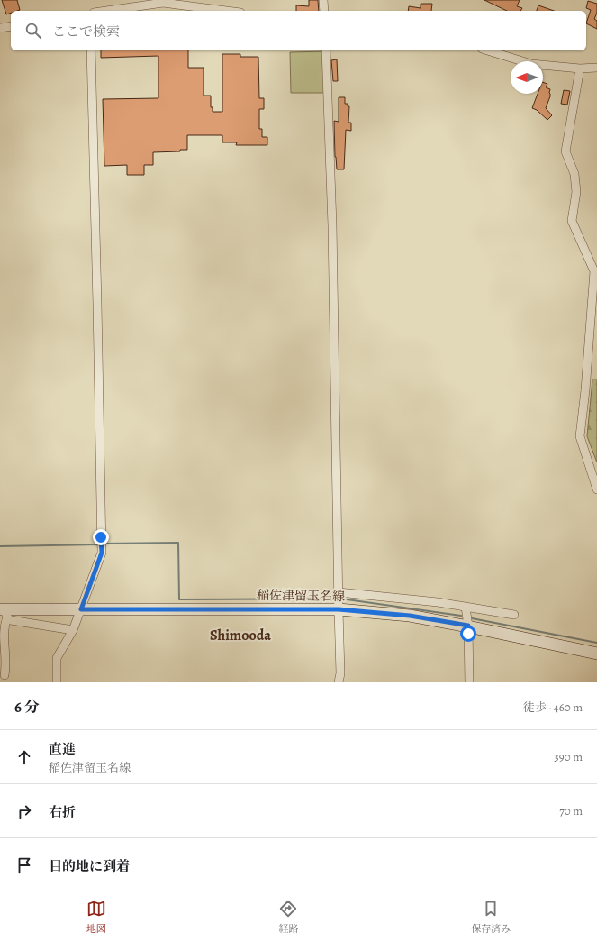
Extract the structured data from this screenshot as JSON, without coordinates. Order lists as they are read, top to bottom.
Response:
{
  "streets": {
    "main road": ["稲佐津留玉名線"]
  },
  "districts": ["Shimooda"],
  "north": "left",
  "page": {
    "search": "ここで検索",
    "heading": ["6 分", "徒歩 · 460 m"],
    "list": [
      ["直進", "稲佐津留玉名線", "390 m"],
      ["右折", "70 m"],
      "目的地に到着"
    ],
    "nav": ["地図", "経路", "保存済み"]
  }
}
